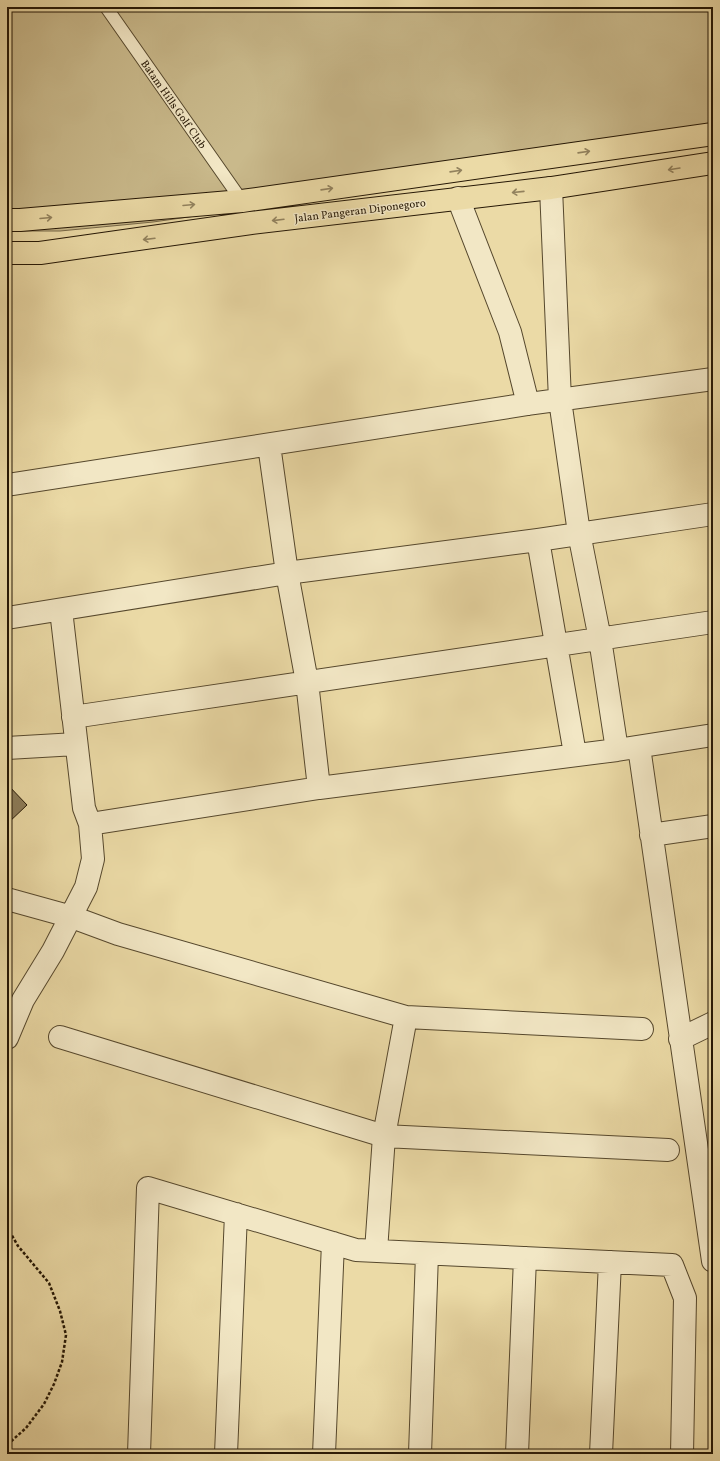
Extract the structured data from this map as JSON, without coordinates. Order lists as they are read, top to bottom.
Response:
{
  "streets": {
    "highway": ["Jalan Pangeran Diponegoro"],
    "lane": ["Batam Hills Golf Club"]
  }
}
